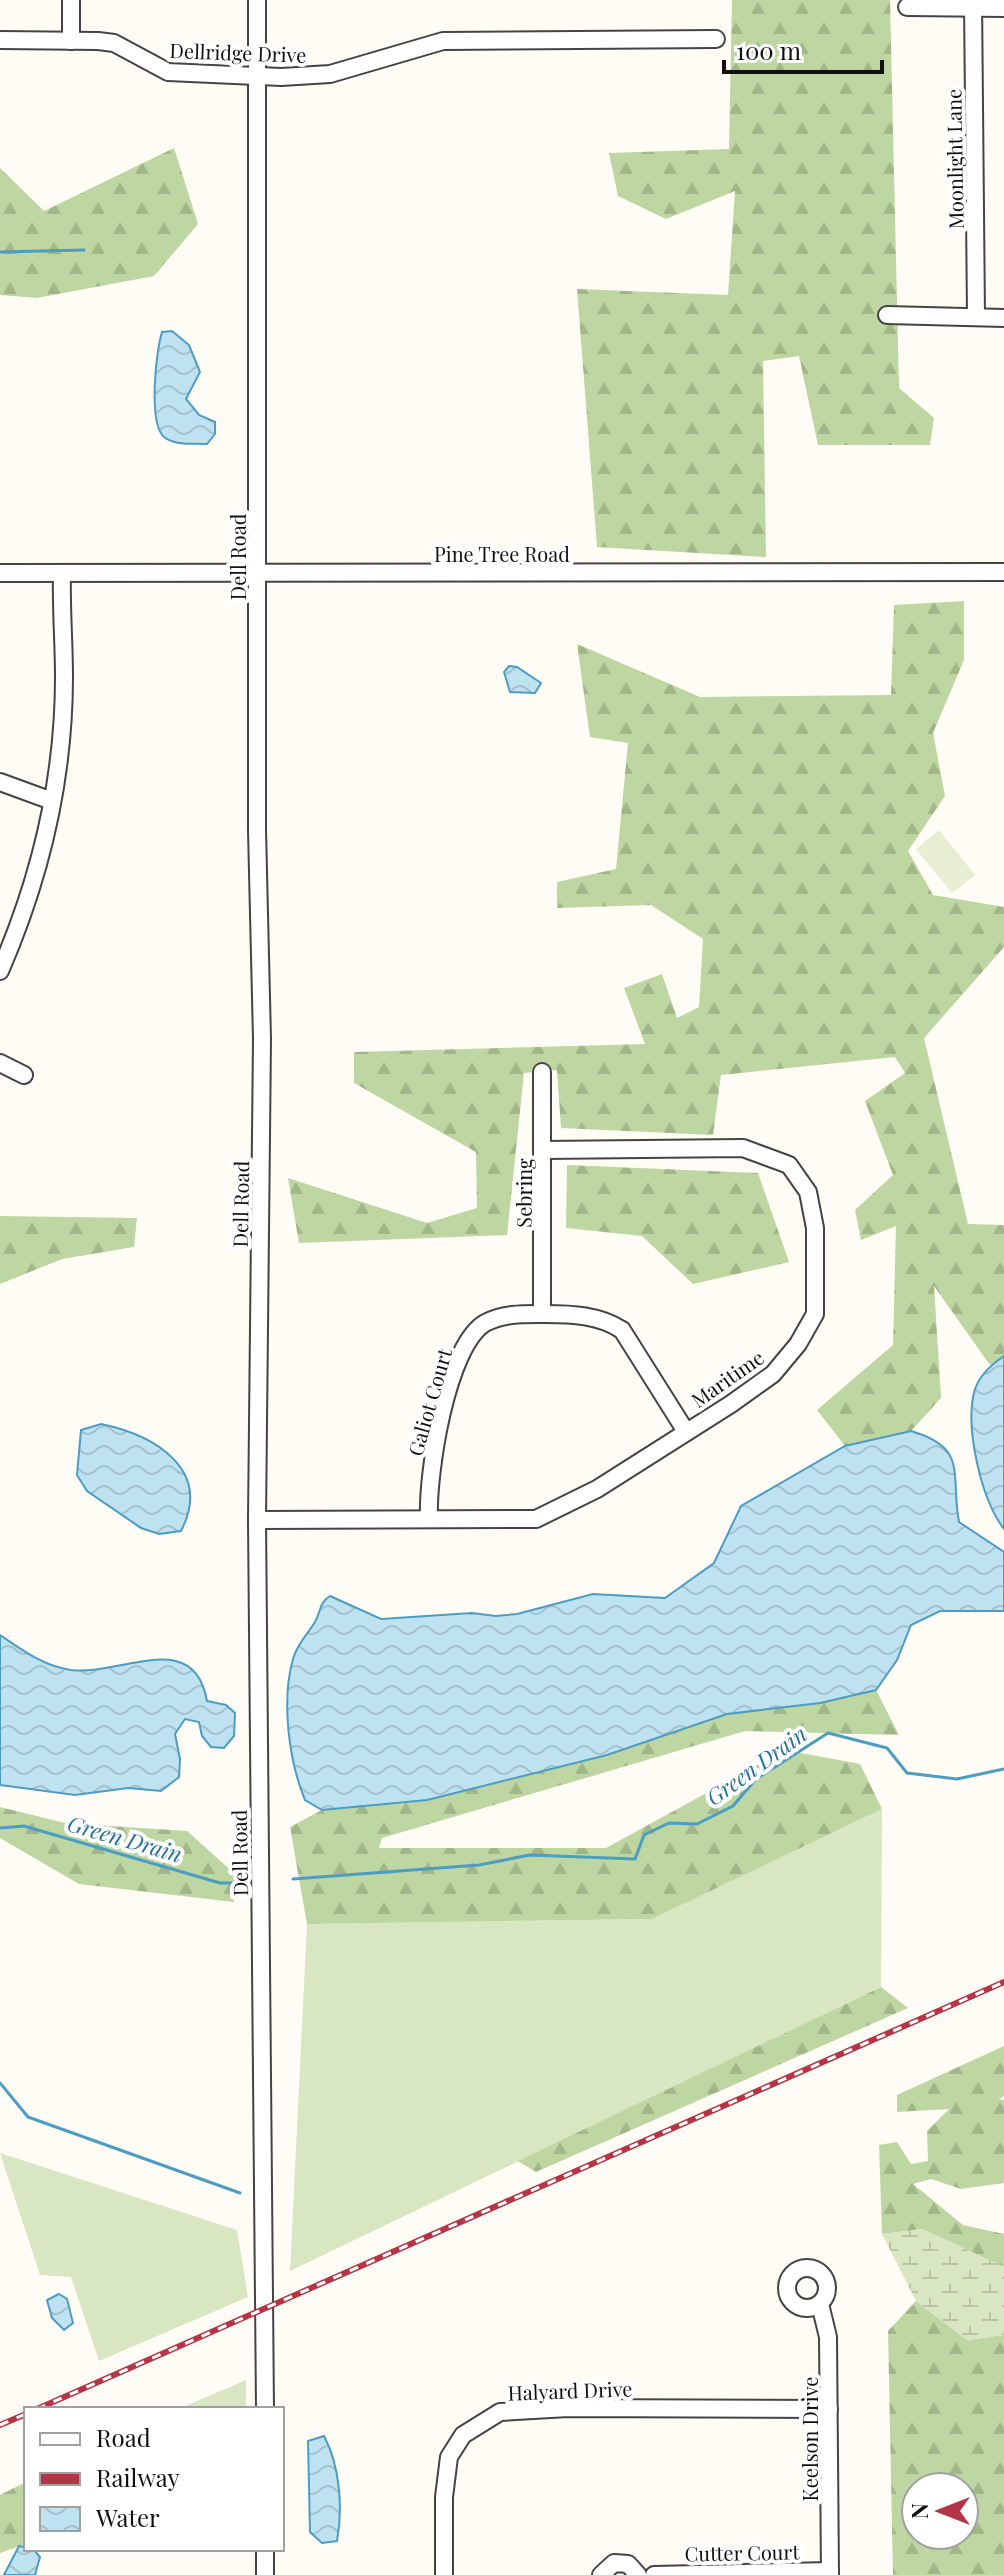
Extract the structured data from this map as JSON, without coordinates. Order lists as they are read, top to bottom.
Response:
{
  "streets": {
    "street": [
      "Dellridge Drive",
      "Moonlight Lane",
      "Pine Tree Road",
      "Dell Road",
      "Sebring",
      "Maritime",
      "Galiot Court",
      "Halyard Drive",
      "Keelson Drive",
      "Cutter Court"
    ]
  },
  "crossings": [
    ["Dellridge Drive", "Dell Road"],
    ["Pine Tree Road", "Dell Road"],
    ["Dell Road", "Maritime"],
    ["Sebring", "Maritime"],
    ["Sebring", "Galiot Court"],
    ["Maritime", "Galiot Court"],
    ["Halyard Drive", "Keelson Drive"],
    ["Keelson Drive", "Cutter Court"]
  ],
  "water": ["Green Drain"],
  "legend": ["Road", "Railway", "Water"],
  "scale_bar": "100 m",
  "north": "left"
}
